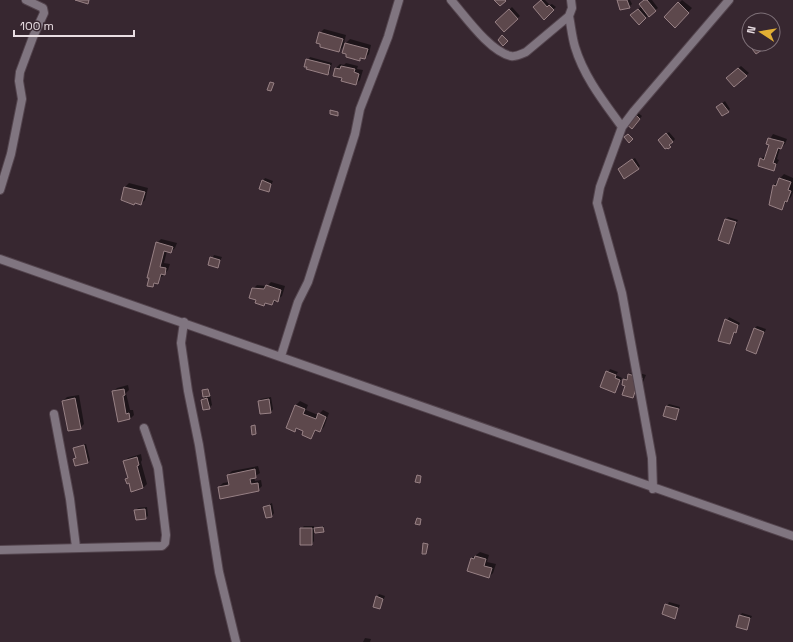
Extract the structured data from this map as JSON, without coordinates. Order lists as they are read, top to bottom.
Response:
{
  "scale_bar": "100 m",
  "north": "left"
}
